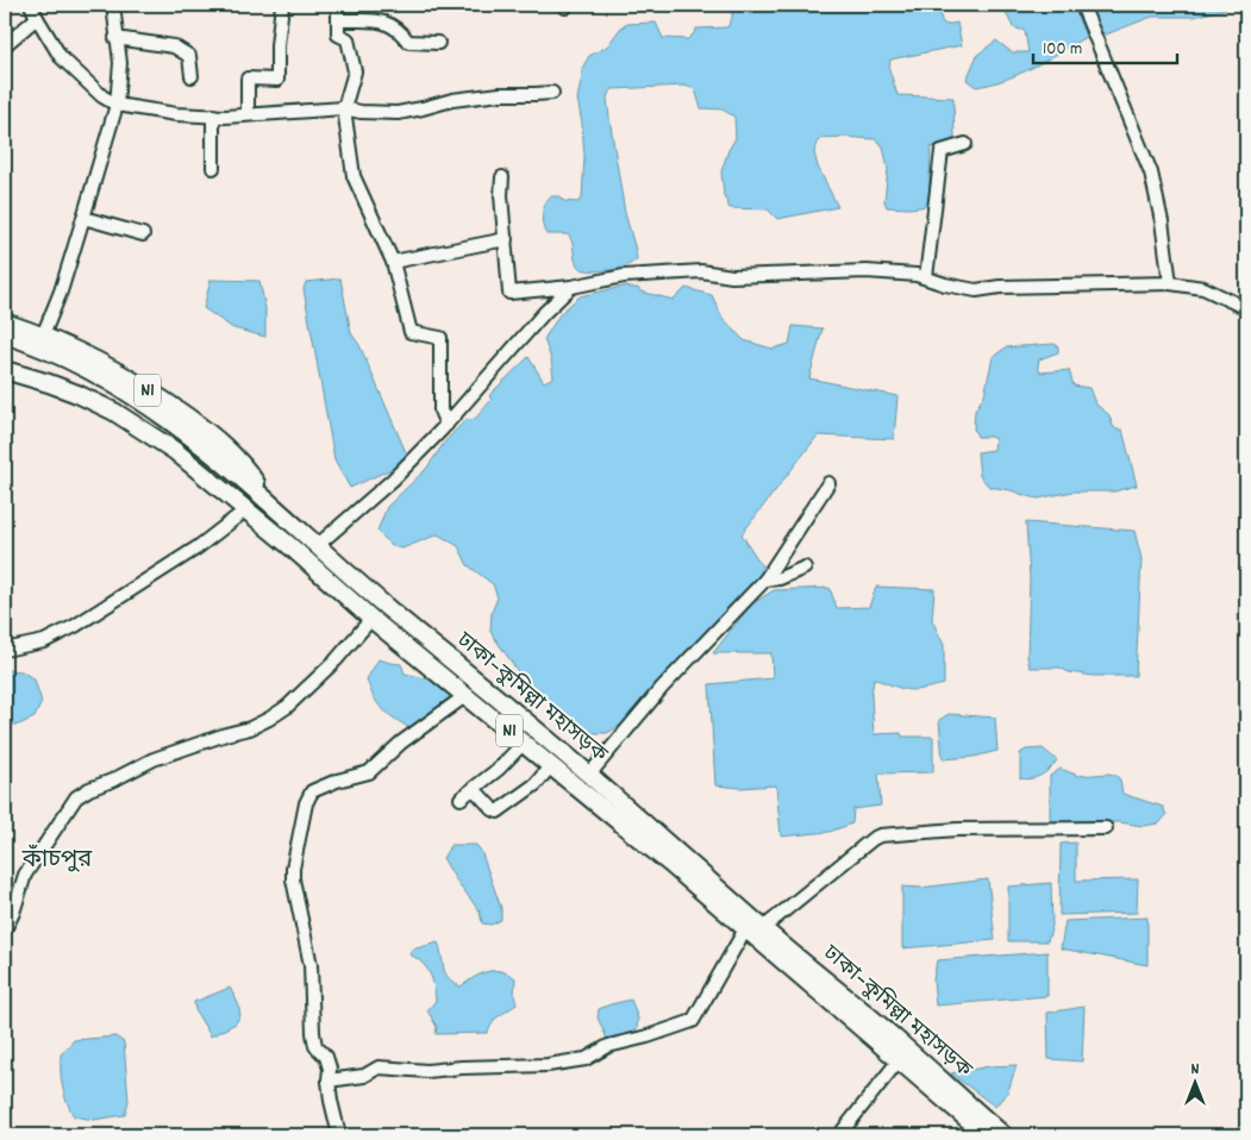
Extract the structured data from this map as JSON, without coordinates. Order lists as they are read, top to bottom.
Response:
{
  "streets": {
    "highway": ["N1", "ঢাকা–কুমিল্লা মহাসড়ক"]
  },
  "crossings": [
    ["N1", "ঢাকা–কুমিল্লা মহাসড়ক"]
  ],
  "districts": ["কাঁচপুর"],
  "scale_bar": "100 m",
  "north": "top"
}
